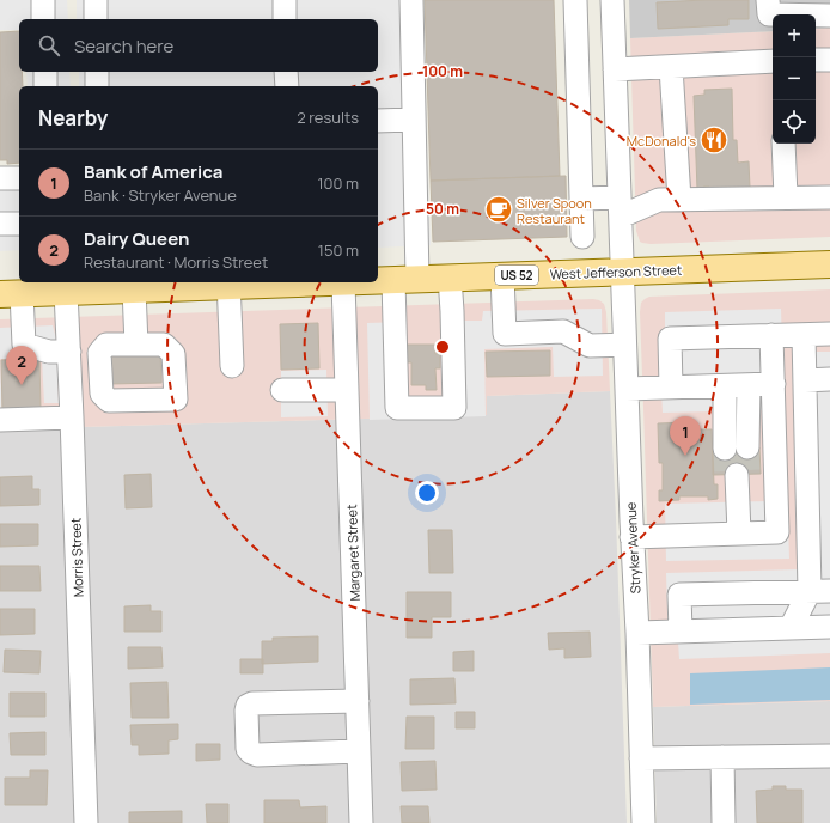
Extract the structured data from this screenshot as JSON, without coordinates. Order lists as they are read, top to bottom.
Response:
{
  "streets": {
    "main road": ["West Jefferson Street", "US 52"],
    "street": ["Stryker Avenue", "Margaret Street", "Morris Street"]
  },
  "crossings": [
    ["West Jefferson Street", "Stryker Avenue"],
    ["West Jefferson Street", "Margaret Street"],
    ["West Jefferson Street", "Morris Street"]
  ],
  "places": {
    "restaurant": ["McDonald's"],
    "cafe": ["Silver Spoon Restaurant"]
  },
  "page": {
    "map_buttons": ["+", "−"],
    "search": "Search here",
    "heading": ["Nearby", "2 results"],
    "list": [
      {
        "mark": "1",
        "name": "Bank of America",
        "note": "Bank · Stryker Avenue",
        "value": "100 m"
      },
      {
        "mark": "2",
        "name": "Dairy Queen",
        "note": "Restaurant · Morris Street",
        "value": "150 m"
      }
    ],
    "pins": ["2", "1"]
  },
  "rings": ["100 m", "50 m"]
}
